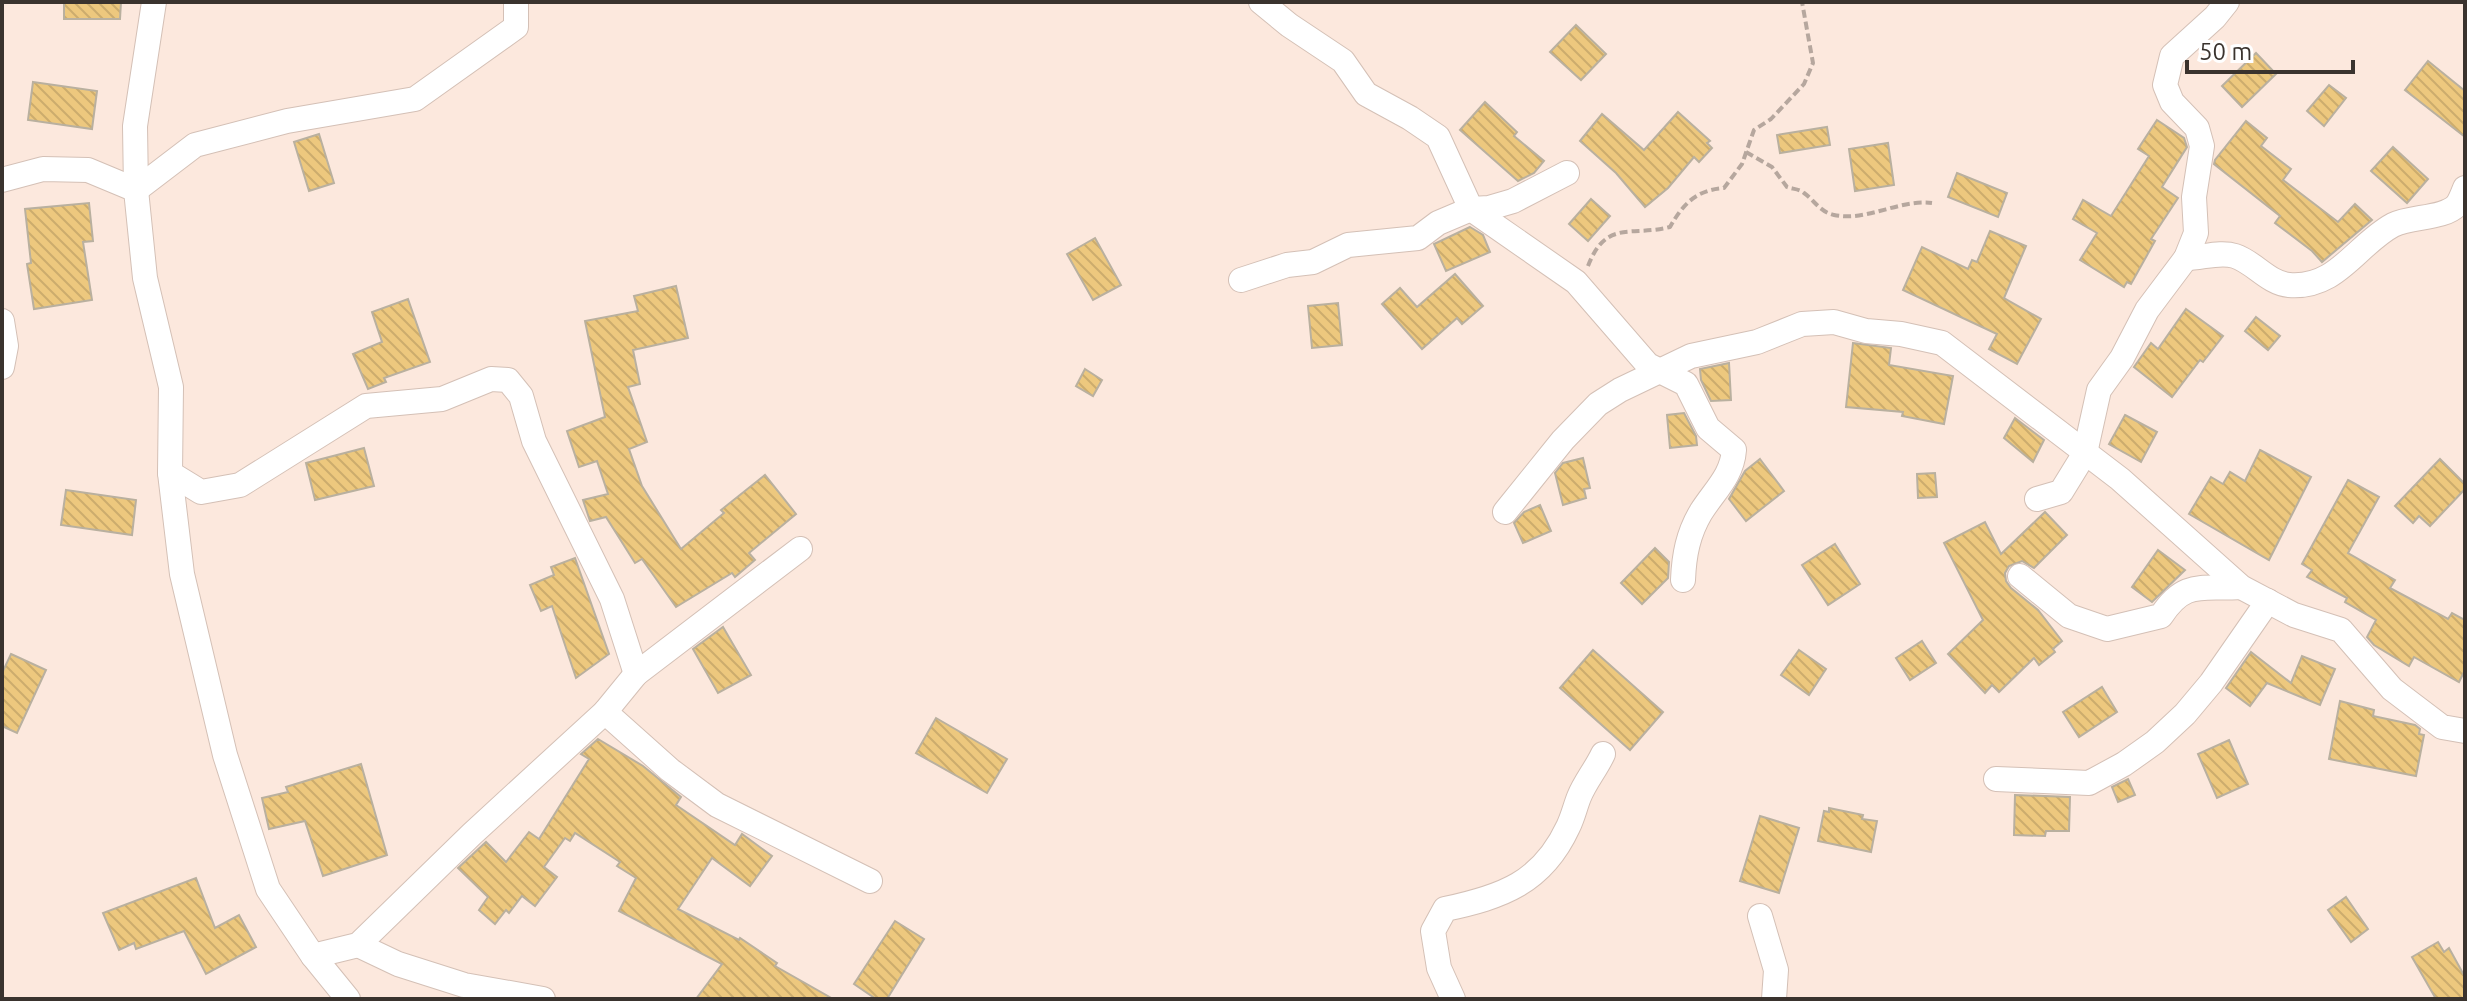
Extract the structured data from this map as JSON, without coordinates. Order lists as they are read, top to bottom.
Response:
{
  "scale_bar": "50 m"
}
